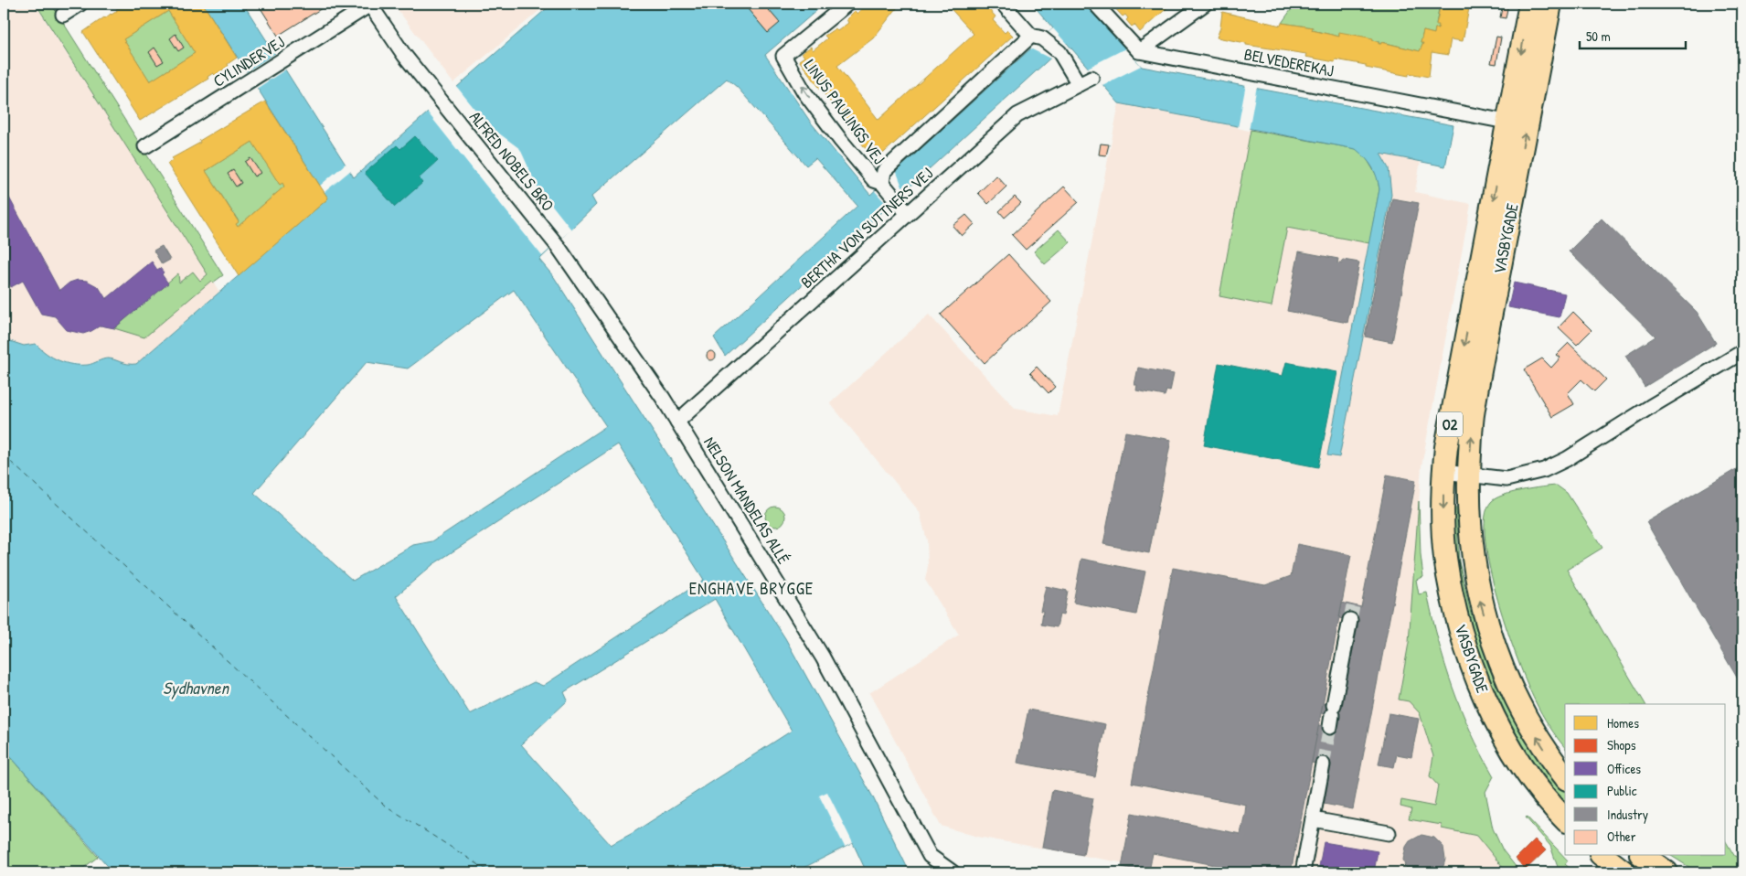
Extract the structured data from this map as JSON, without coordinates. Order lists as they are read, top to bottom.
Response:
{
  "streets": {
    "main road": ["VASBYGADE", "O2"],
    "street": [
      "CYLINDERVEJ",
      "BELVEDEREKAJ",
      "LINUS PAULINGS VEJ",
      "ALFRED NOBELS BRO",
      "BERTHA VON SUTTNERS VEJ",
      "NELSON MANDELAS ALLÉ"
    ]
  },
  "crossings": [
    ["CYLINDERVEJ", "ALFRED NOBELS BRO"],
    ["LINUS PAULINGS VEJ", "BERTHA VON SUTTNERS VEJ"],
    ["ALFRED NOBELS BRO", "NELSON MANDELAS ALLÉ"],
    ["BERTHA VON SUTTNERS VEJ", "NELSON MANDELAS ALLÉ"]
  ],
  "districts": ["ENGHAVE BRYGGE"],
  "water": ["Sydhavnen"],
  "legend": [
    "Homes",
    "Shops",
    "Offices",
    "Public",
    "Industry",
    "Other"
  ],
  "scale_bar": "50 m"
}
